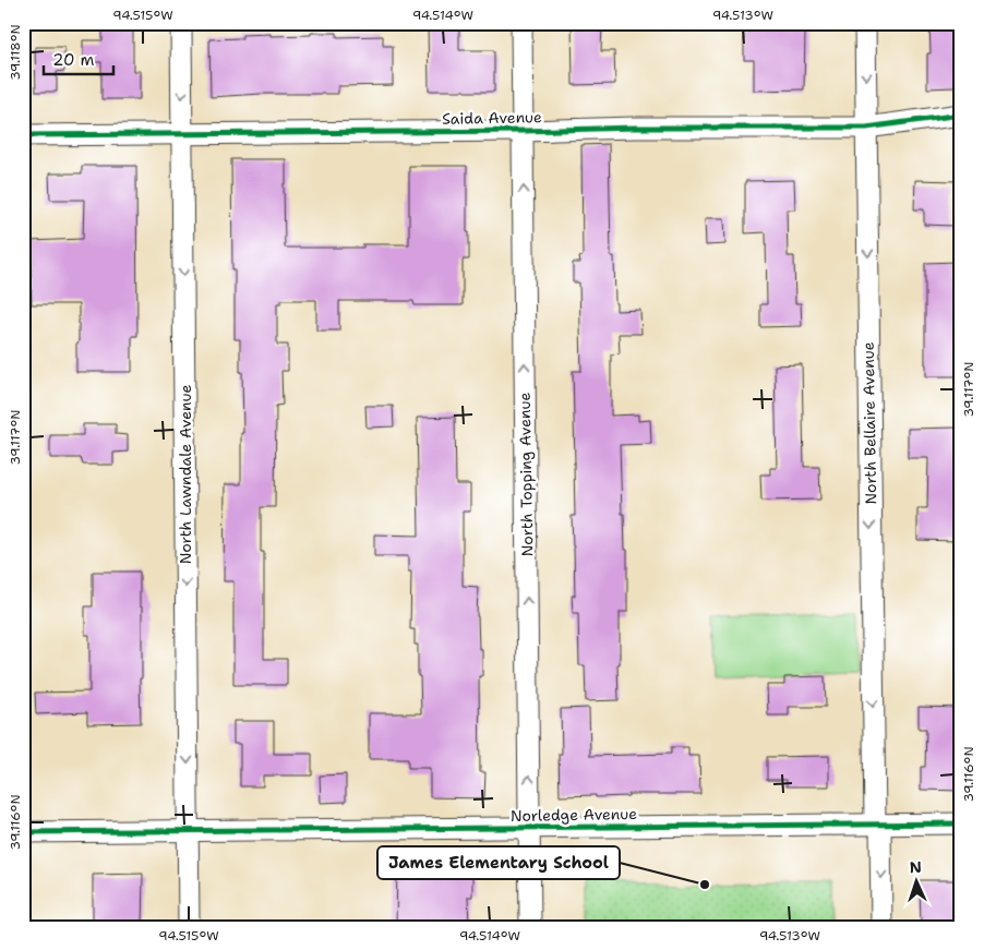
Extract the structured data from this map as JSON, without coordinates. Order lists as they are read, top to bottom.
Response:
{
  "streets": {
    "street": [
      "Saida Avenue",
      "North Bellaire Avenue",
      "North Lawndale Avenue",
      "North Topping Avenue",
      "Norledge Avenue"
    ]
  },
  "crossings": [
    ["Saida Avenue", "North Bellaire Avenue"],
    ["Saida Avenue", "North Lawndale Avenue"],
    ["Saida Avenue", "North Topping Avenue"],
    ["North Bellaire Avenue", "Norledge Avenue"],
    ["North Lawndale Avenue", "Norledge Avenue"],
    ["North Topping Avenue", "Norledge Avenue"]
  ],
  "one_way": ["North Bellaire Avenue", "North Lawndale Avenue", "North Topping Avenue"],
  "places": ["James Elementary School"],
  "scale_bar": "20 m",
  "north": "top",
  "coordinates": [
    "94.515°W",
    "94.514°W",
    "94.513°W",
    "39.118°N",
    "39.117°N",
    "39.116°N"
  ]
}
